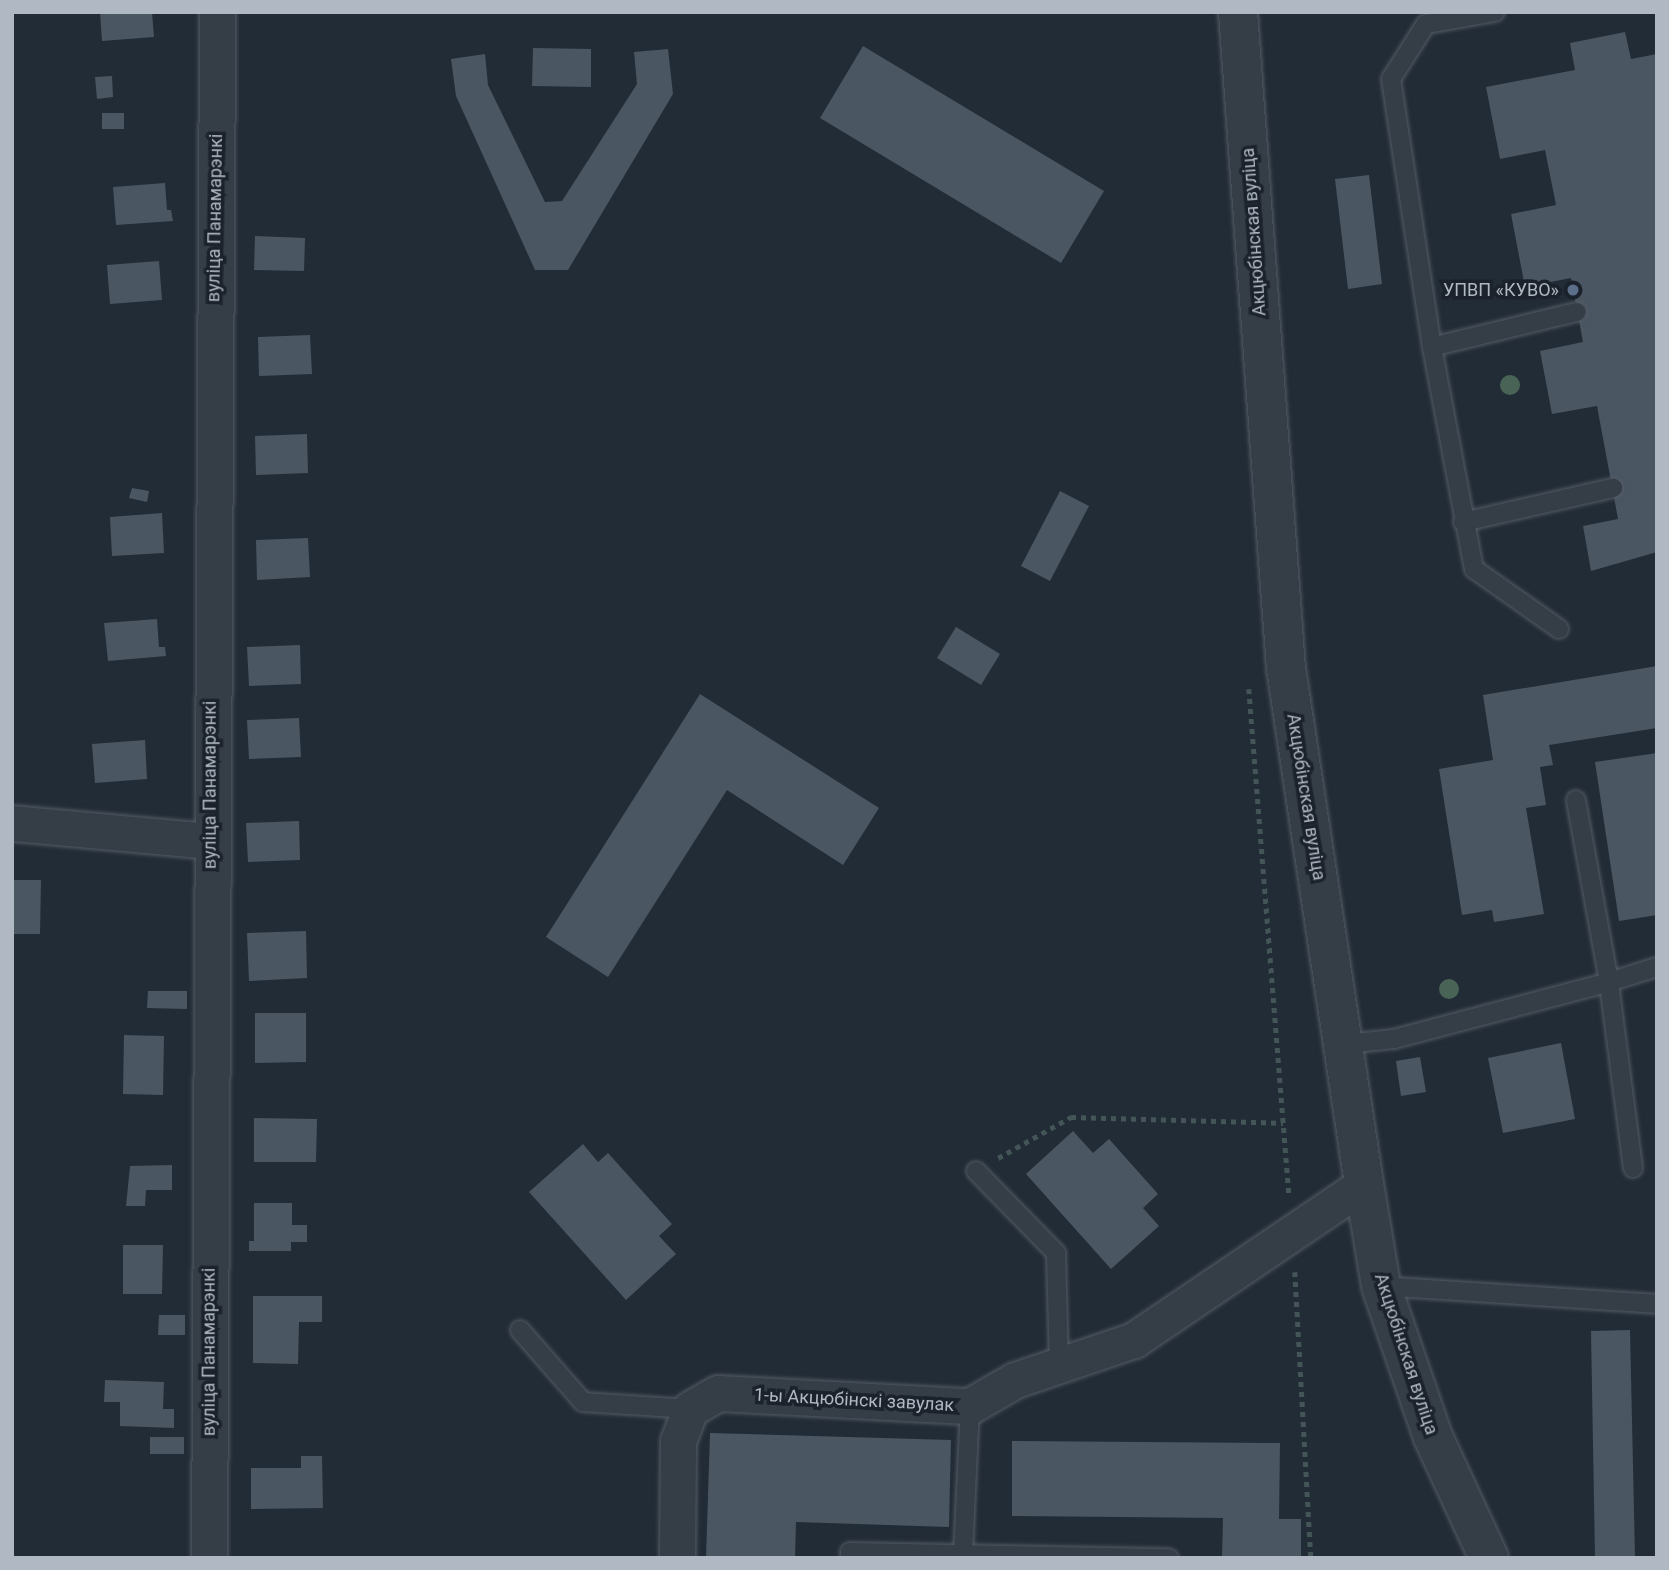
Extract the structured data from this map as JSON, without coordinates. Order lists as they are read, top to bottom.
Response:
{
  "streets": {
    "street": ["вуліца Панамарэнкі", "Акцюбінская вуліца", "1-ы Акцюбінскі завулак"]
  },
  "crossings": [
    ["Акцюбінская вуліца", "1-ы Акцюбінскі завулак"]
  ],
  "places": ["УПВП «КУВО»"]
}
